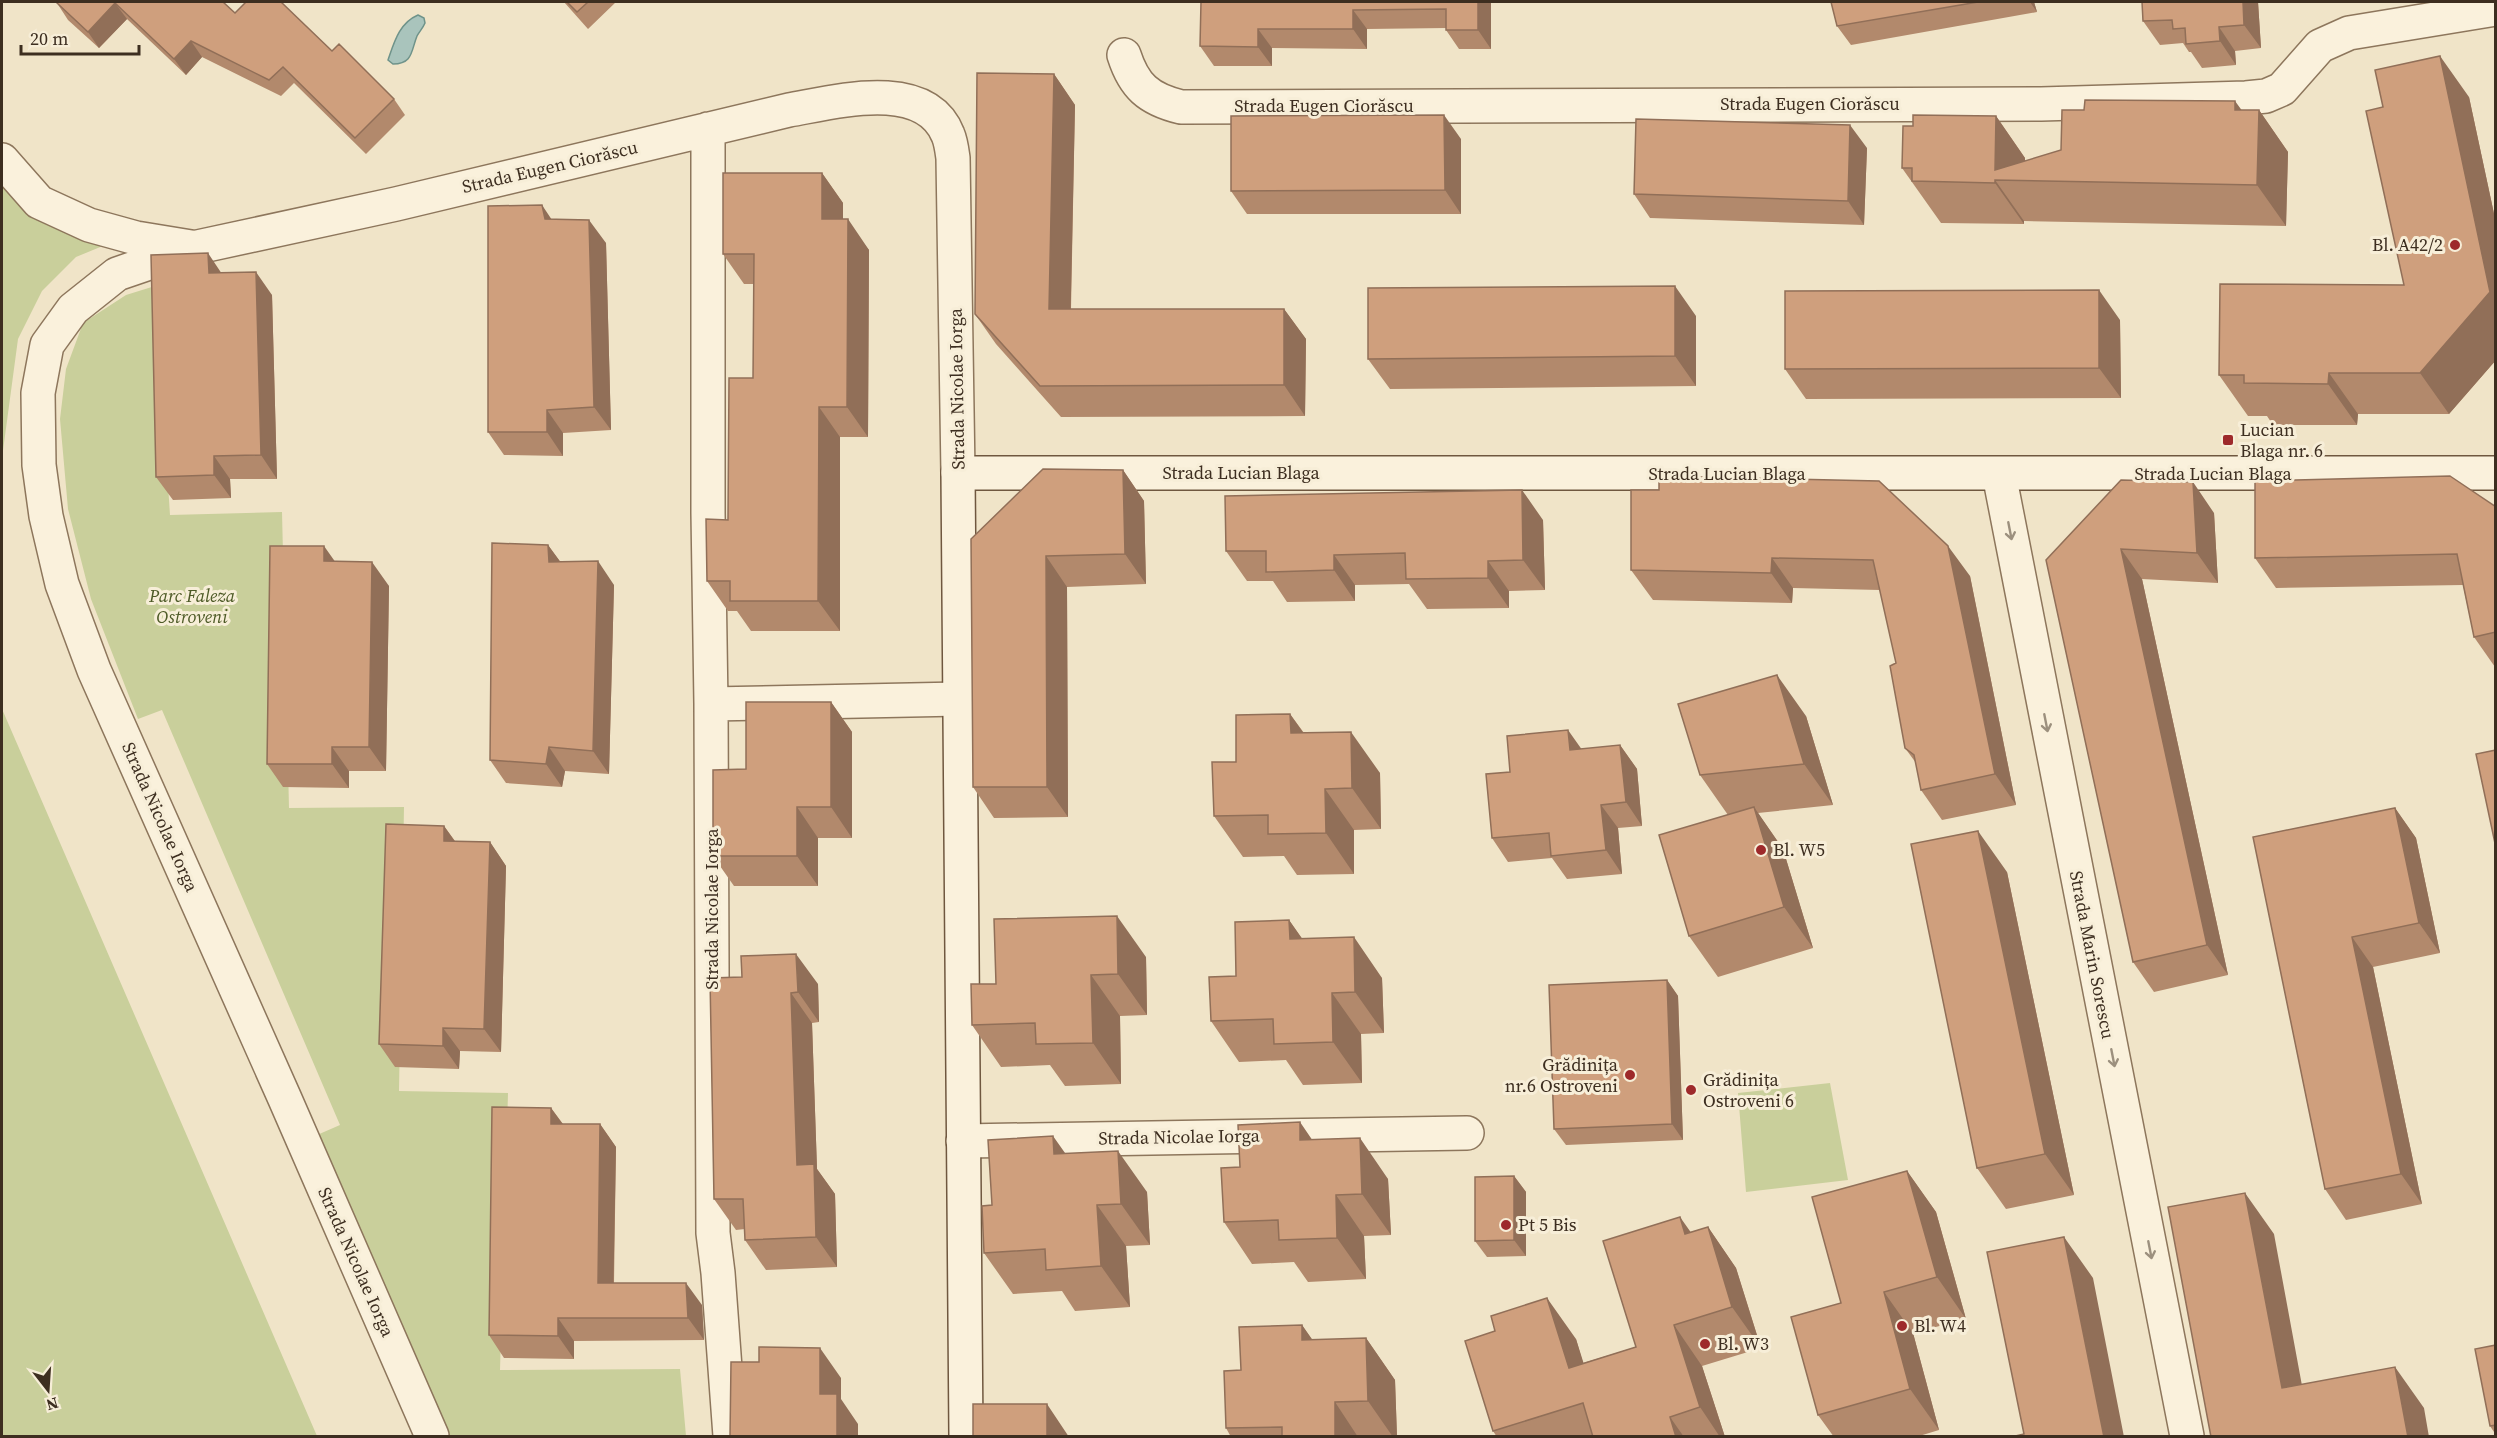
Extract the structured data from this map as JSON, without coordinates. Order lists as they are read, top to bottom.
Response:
{
  "streets": {
    "street": [
      "Strada Eugen Ciorăscu",
      "Strada Nicolae Iorga",
      "Strada Lucian Blaga",
      "Strada Marin Sorescu"
    ]
  },
  "crossings": [
    ["Strada Eugen Ciorăscu", "Strada Nicolae Iorga"],
    ["Strada Nicolae Iorga", "Strada Lucian Blaga"],
    ["Strada Lucian Blaga", "Strada Marin Sorescu"]
  ],
  "one_way": ["Strada Marin Sorescu"],
  "parks": ["Parc Faleza Ostroveni"],
  "places": {
    "other": [
      "Bl. A42/2",
      "Bl. W5",
      "Grădinița nr.6 Ostroveni",
      "Grădinița Ostroveni 6",
      "Pt 5 Bis",
      "Bl. W4",
      "Bl. W3"
    ],
    "transit": ["Lucian Blaga nr. 6"]
  },
  "scale_bar": "20 m",
  "north": "bottom"
}
